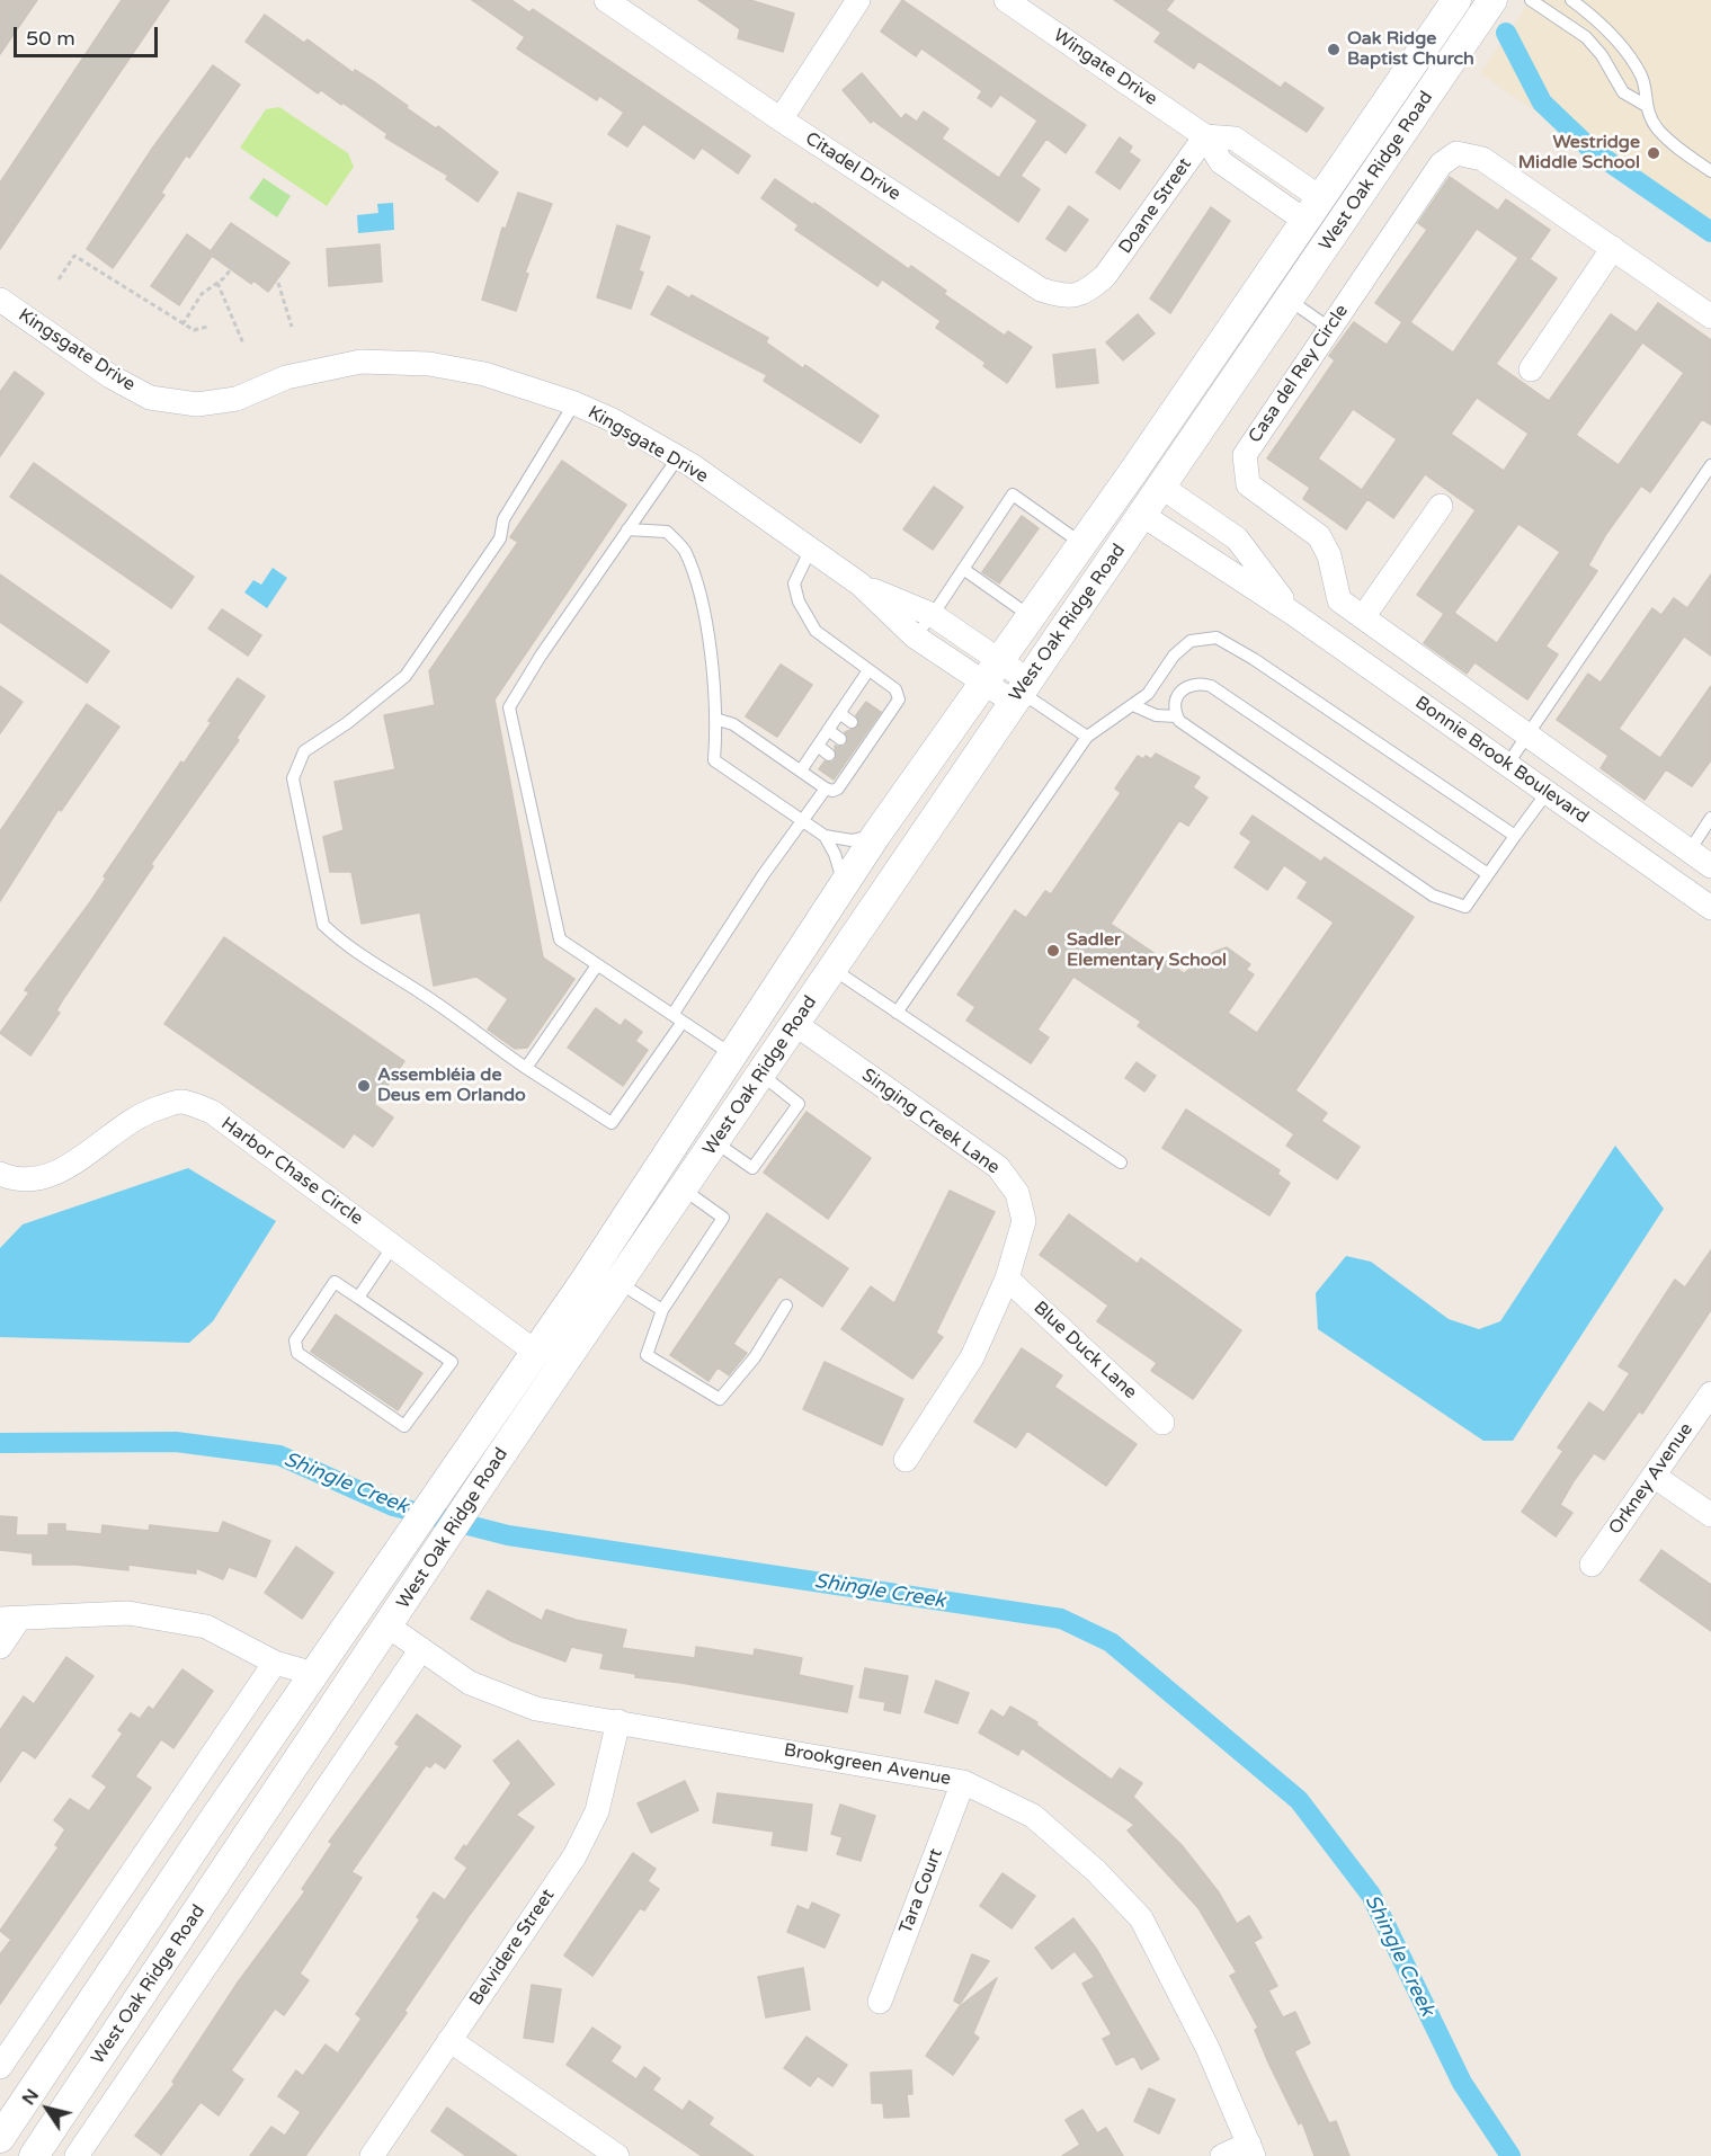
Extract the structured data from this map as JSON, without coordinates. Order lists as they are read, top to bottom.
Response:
{
  "streets": {
    "street": [
      "Wingate Drive",
      "Citadel Drive",
      "West Oak Ridge Road",
      "Doane Street",
      "Kingsgate Drive",
      "Casa del Rey Circle",
      "Bonnie Brook Boulevard",
      "Singing Creek Lane",
      "Harbor Chase Circle",
      "Blue Duck Lane",
      "Orkney Avenue",
      "Brookgreen Avenue",
      "Tara Court",
      "Belvidere Street"
    ]
  },
  "crossings": [
    ["Wingate Drive", "West Oak Ridge Road"],
    ["Wingate Drive", "Doane Street"],
    ["Citadel Drive", "Doane Street"],
    ["West Oak Ridge Road", "Kingsgate Drive"],
    ["West Oak Ridge Road", "Bonnie Brook Boulevard"],
    ["West Oak Ridge Road", "Singing Creek Lane"],
    ["West Oak Ridge Road", "Harbor Chase Circle"],
    ["West Oak Ridge Road", "Brookgreen Avenue"],
    ["Singing Creek Lane", "Blue Duck Lane"],
    ["Brookgreen Avenue", "Tara Court"],
    ["Brookgreen Avenue", "Belvidere Street"]
  ],
  "water": ["Shingle Creek"],
  "places": [
    "Oak Ridge Baptist Church",
    "Westridge Middle School",
    "Sadler Elementary School",
    "Assembléia de Deus em Orlando"
  ],
  "scale_bar": "50 m",
  "north": "top left"
}
